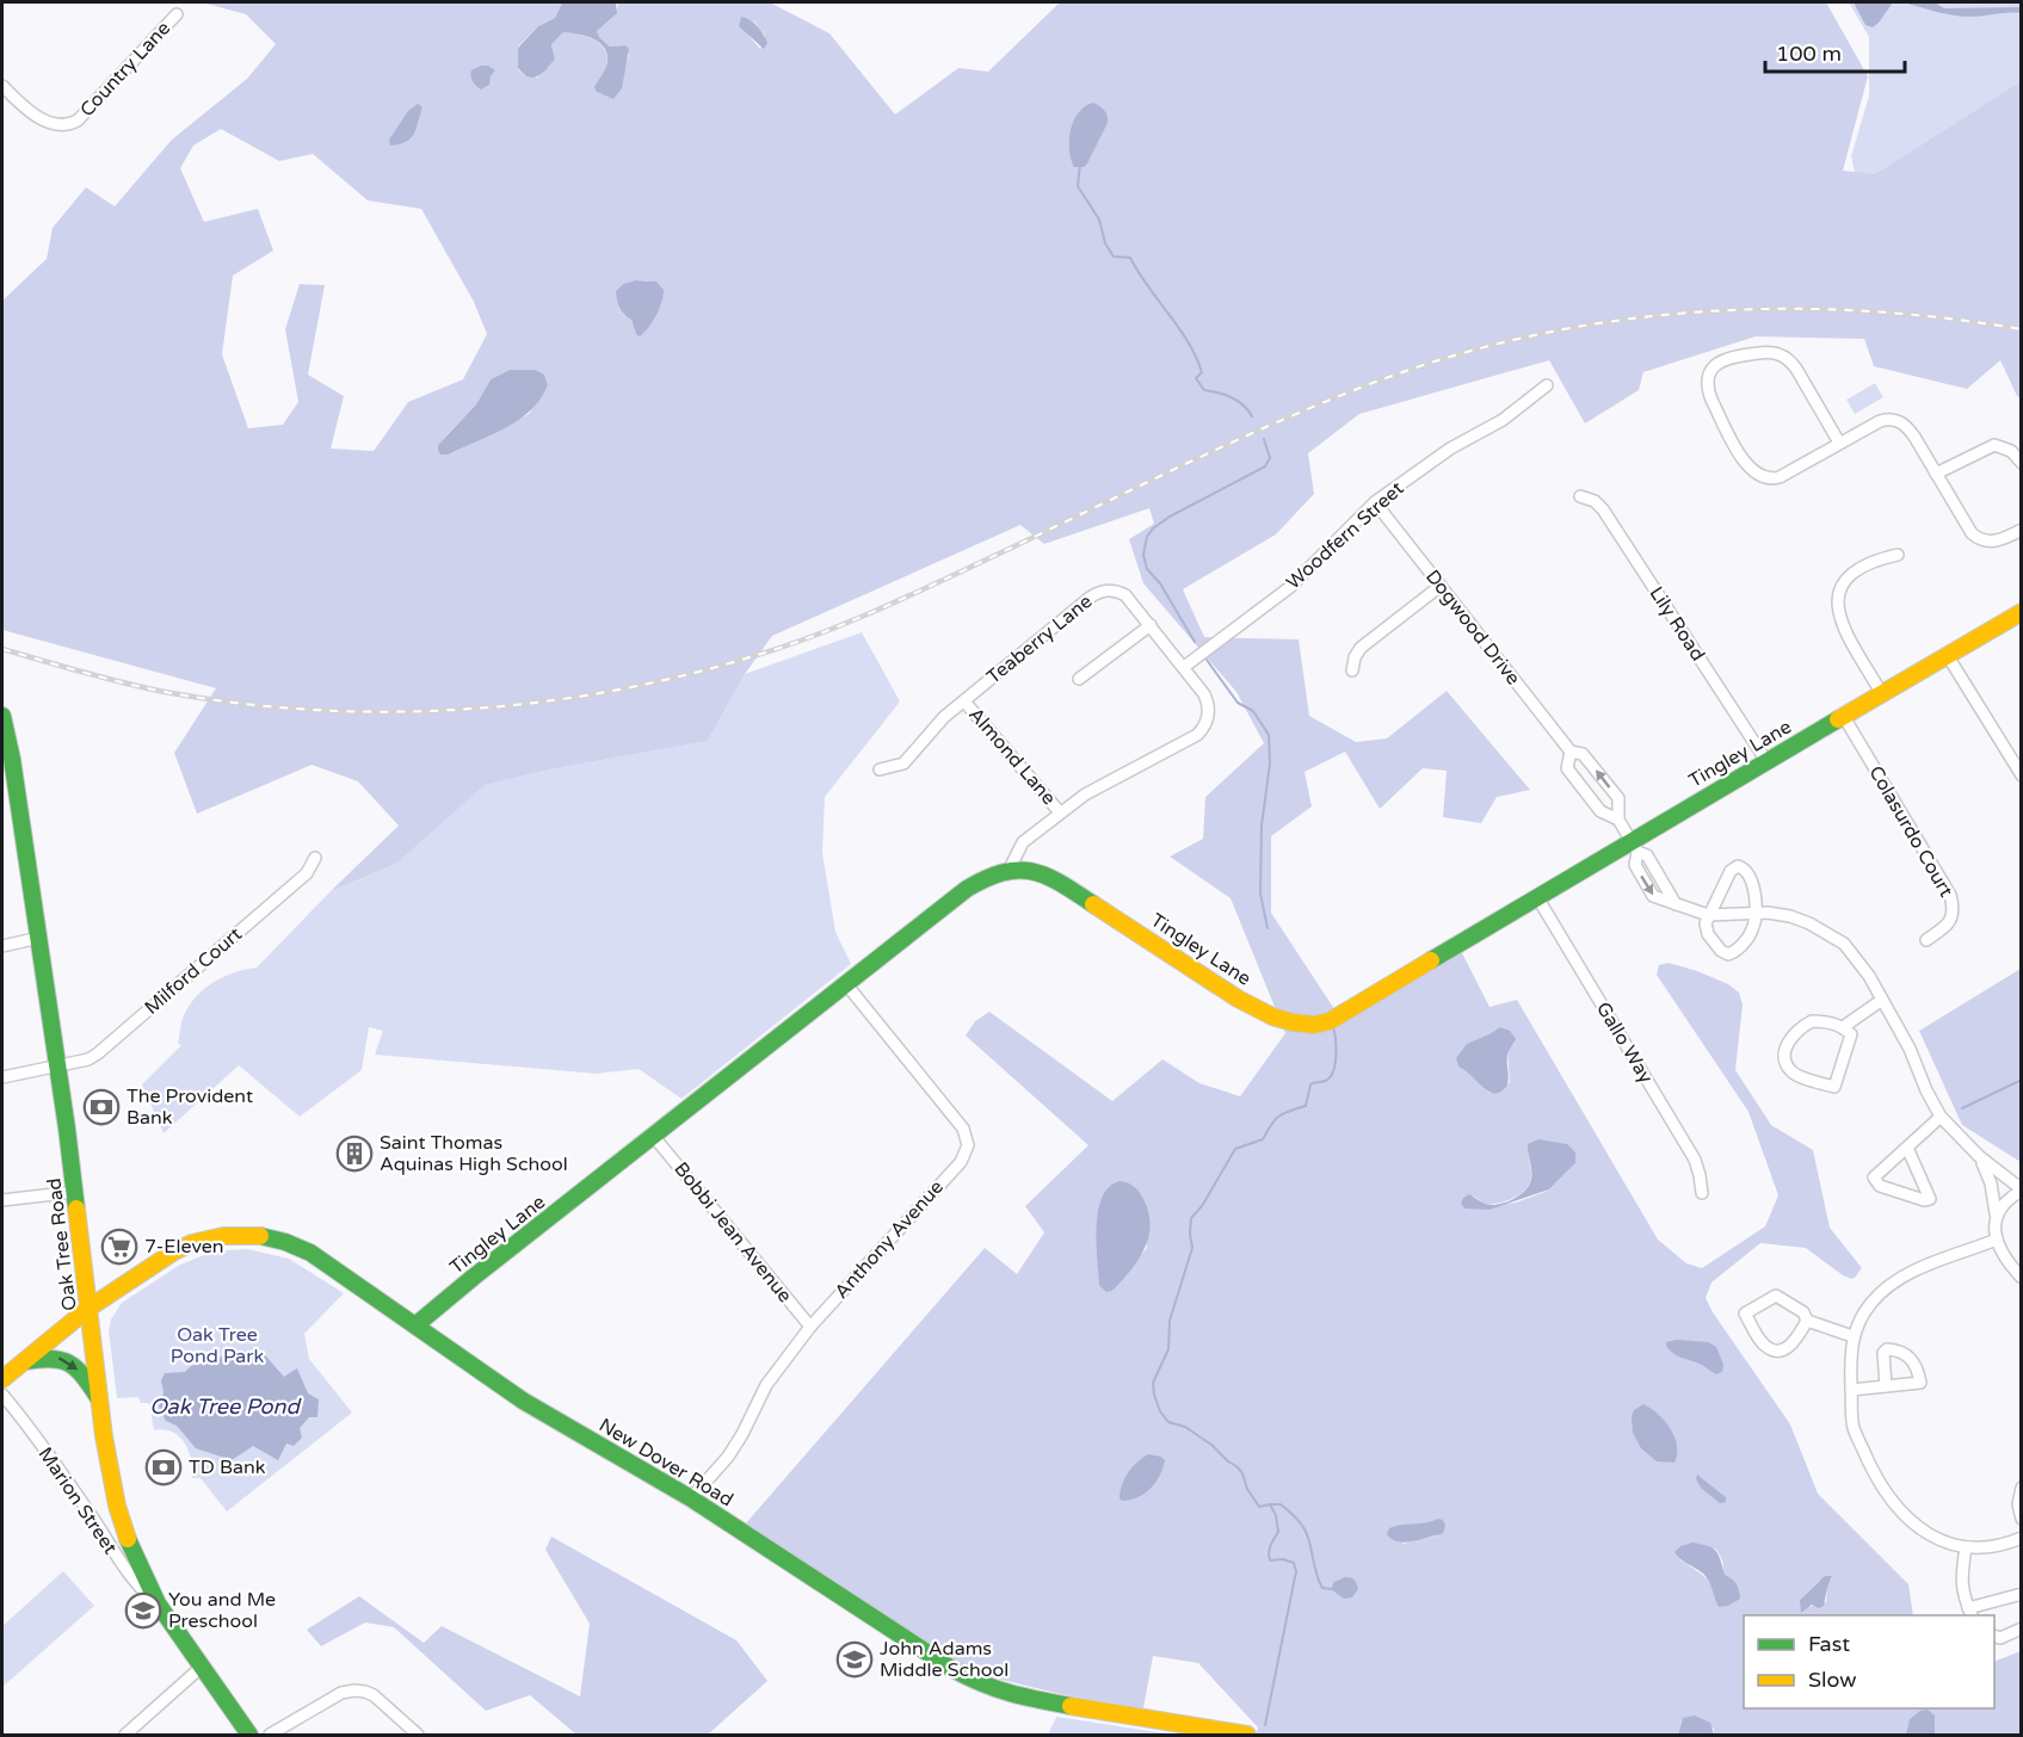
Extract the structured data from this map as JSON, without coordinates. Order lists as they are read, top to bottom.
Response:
{
  "streets": {
    "street": [
      "Country Lane",
      "Woodfern Street",
      "Lily Road",
      "Dogwood Drive",
      "Teaberry Lane",
      "Tingley Lane",
      "Almond Lane",
      "Colasurdo Court",
      "Milford Court",
      "Gallo Way",
      "Bobbi Jean Avenue",
      "Anthony Avenue",
      "Oak Tree Road",
      "New Dover Road",
      "Marion Street"
    ]
  },
  "crossings": [
    ["Woodfern Street", "Dogwood Drive"],
    ["Woodfern Street", "Teaberry Lane"],
    ["Lily Road", "Tingley Lane"],
    ["Dogwood Drive", "Tingley Lane"],
    ["Teaberry Lane", "Tingley Lane"],
    ["Teaberry Lane", "Almond Lane"],
    ["Tingley Lane", "Colasurdo Court"],
    ["Tingley Lane", "Gallo Way"],
    ["Tingley Lane", "Bobbi Jean Avenue"],
    ["Tingley Lane", "Anthony Avenue"],
    ["Tingley Lane", "New Dover Road"],
    ["Milford Court", "Oak Tree Road"],
    ["Bobbi Jean Avenue", "Anthony Avenue"],
    ["Anthony Avenue", "New Dover Road"],
    ["Oak Tree Road", "New Dover Road"],
    ["Oak Tree Road", "Marion Street"]
  ],
  "water": ["Oak Tree Pond"],
  "parks": ["Oak Tree Pond Park"],
  "places": {
    "bank": ["The Provident Bank", "TD Bank"],
    "building": ["Saint Thomas Aquinas High School"],
    "supermarket": ["7-Eleven"],
    "school or university": ["You and Me Preschool", "John Adams Middle School"]
  },
  "legend": ["Fast", "Slow"],
  "scale_bar": "100 m"
}
